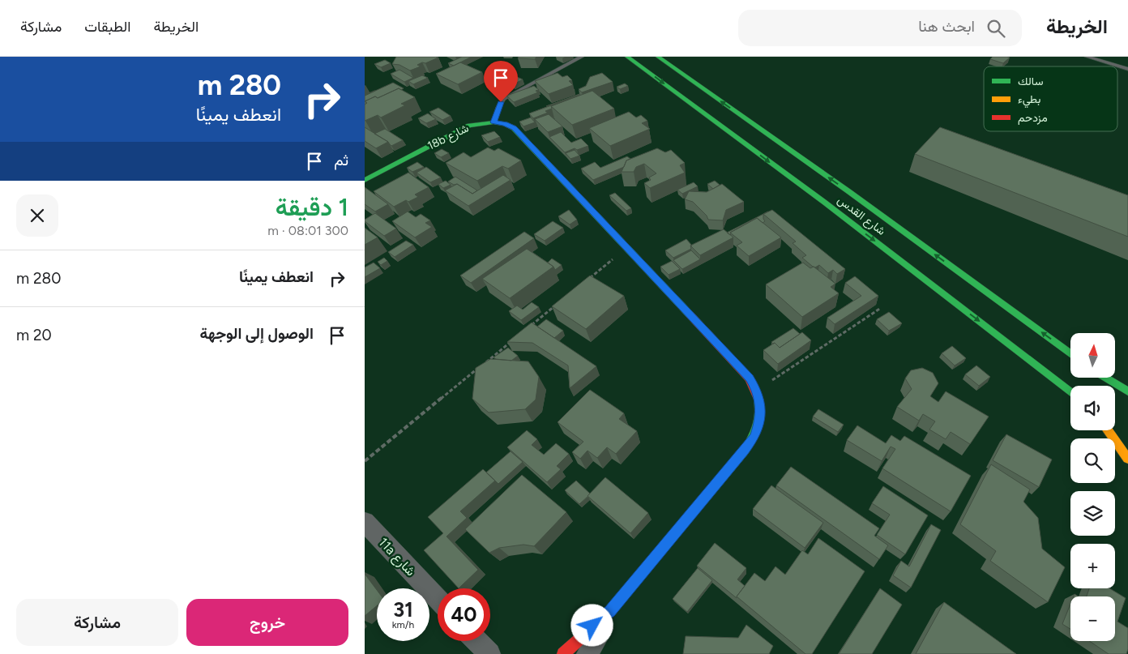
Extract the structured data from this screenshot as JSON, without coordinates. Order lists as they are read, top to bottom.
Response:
{
  "streets": {
    "main road": ["18b شارع", "شارع القدس"],
    "street": ["11a شارع"]
  },
  "legend": ["سالك", "بطيء", "مزدحم"],
  "north": "top",
  "page": {
    "header": "الخريطة",
    "search": "ابحث هنا",
    "nav": ["الخريطة", "الطبقات", "مشاركة"],
    "turn": ["280 m", "انعطف يمينًا"],
    "then": "ثم",
    "heading": ["1 دقيقة", "300 m · 08:01"],
    "list": [
      {
        "name": "انعطف يمينًا",
        "value": "280 m"
      },
      {
        "name": "الوصول إلى الوجهة",
        "value": "20 m"
      }
    ],
    "map_buttons": ["+", "−"],
    "speed": "31 km/h",
    "limit": "40",
    "buttons": ["خروج", "مشاركة"]
  }
}
